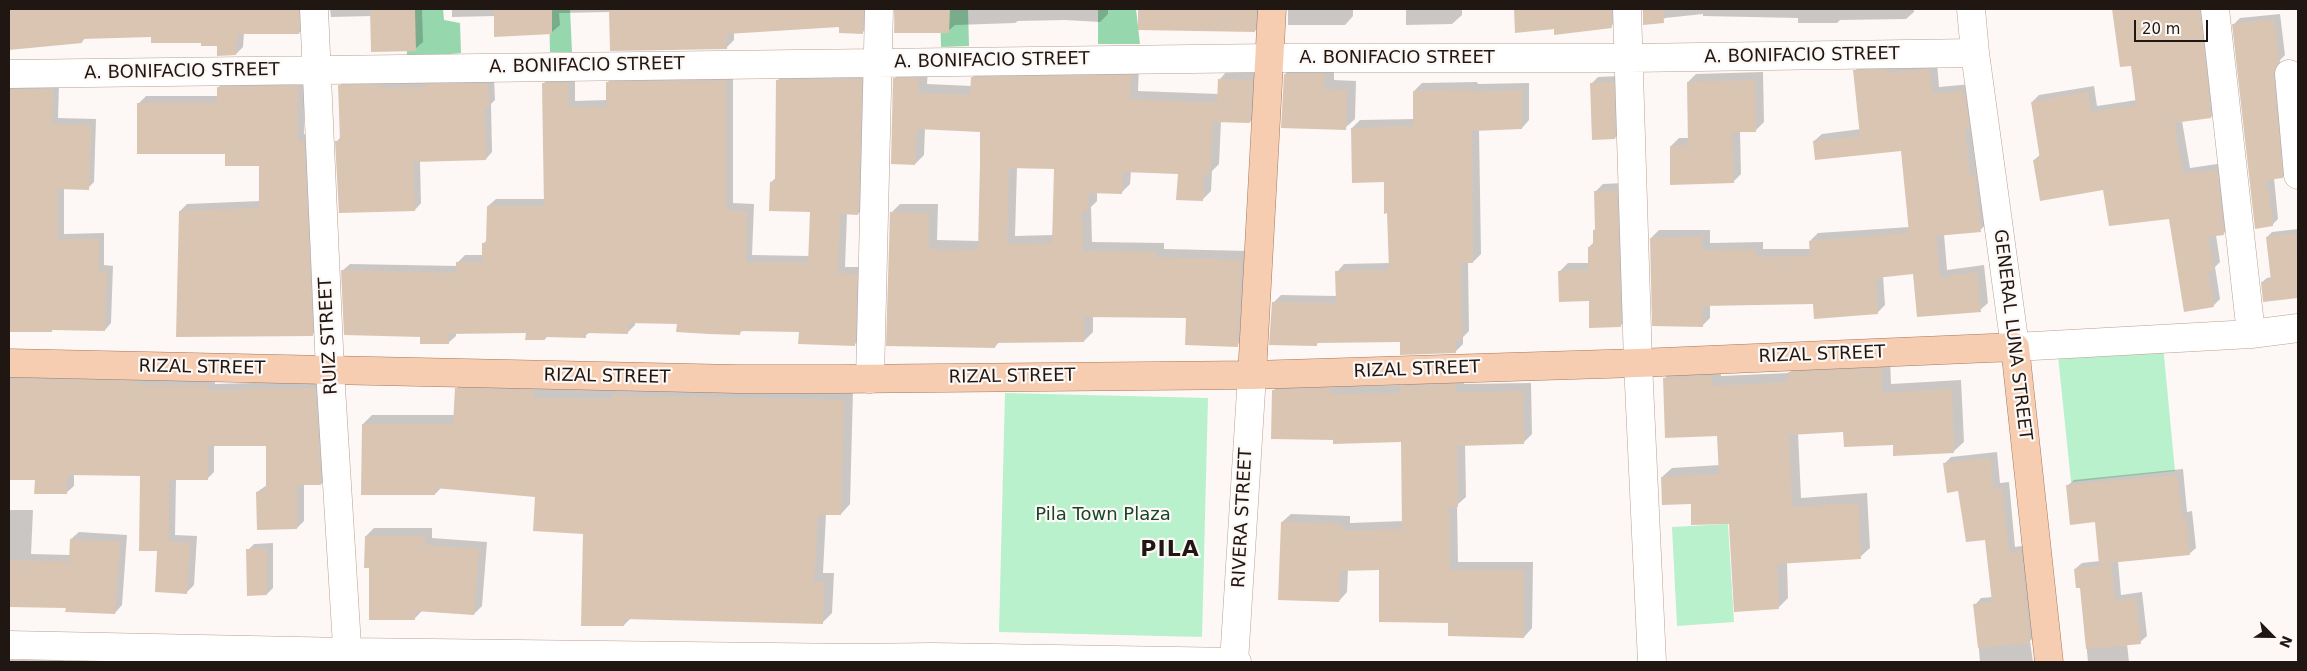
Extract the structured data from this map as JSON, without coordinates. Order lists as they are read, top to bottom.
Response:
{
  "streets": {
    "main road": ["GENERAL LUNA STREET", "RIZAL STREET"],
    "street": ["A. BONIFACIO STREET", "RUIZ STREET", "RIVERA STREET"]
  },
  "crossings": [
    ["A. BONIFACIO STREET", "GENERAL LUNA STREET"],
    ["A. BONIFACIO STREET", "RUIZ STREET"],
    ["GENERAL LUNA STREET", "RIZAL STREET"],
    ["RUIZ STREET", "RIZAL STREET"],
    ["RIZAL STREET", "RIVERA STREET"]
  ],
  "districts": ["PILA"],
  "parks": ["Pila Town Plaza"],
  "scale_bar": "20 m",
  "north": "bottom right"
}
